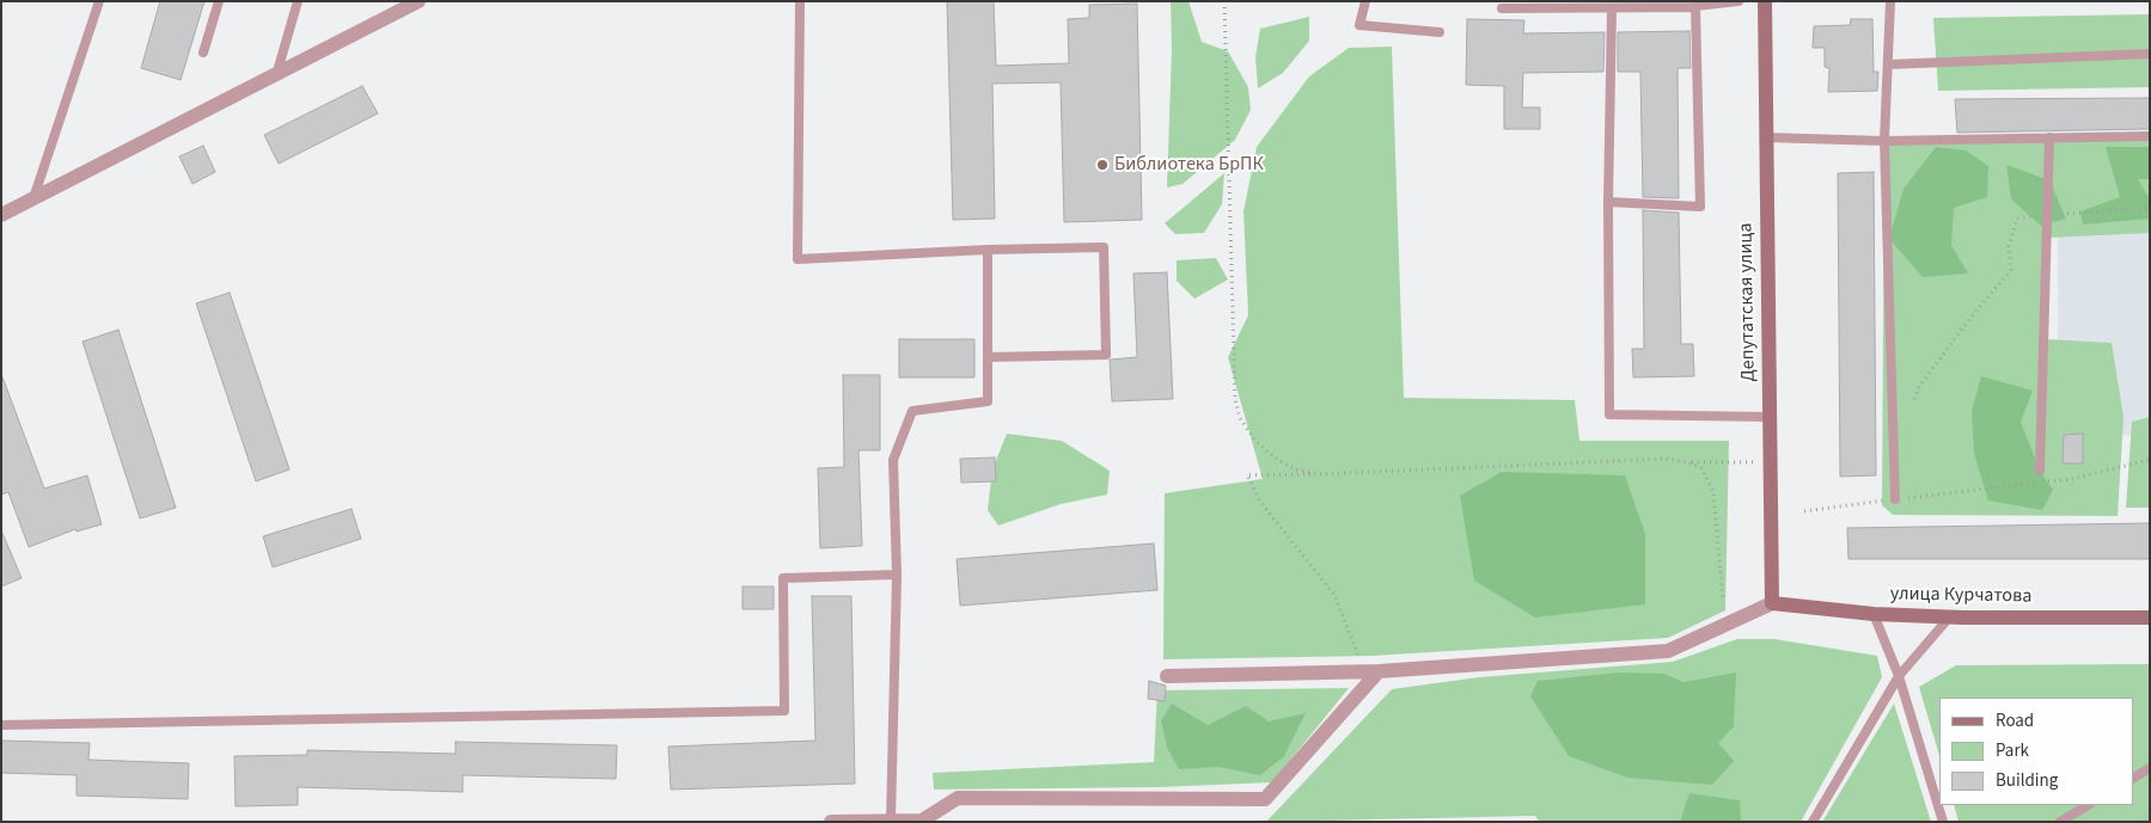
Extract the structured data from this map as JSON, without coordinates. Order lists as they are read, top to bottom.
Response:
{
  "streets": {
    "street": ["Депутатская улица", "улица Курчатова"]
  },
  "crossings": [
    ["Депутатская улица", "улица Курчатова"]
  ],
  "places": ["Библиотека БрПК"],
  "legend": ["Road", "Park", "Building"]
}
